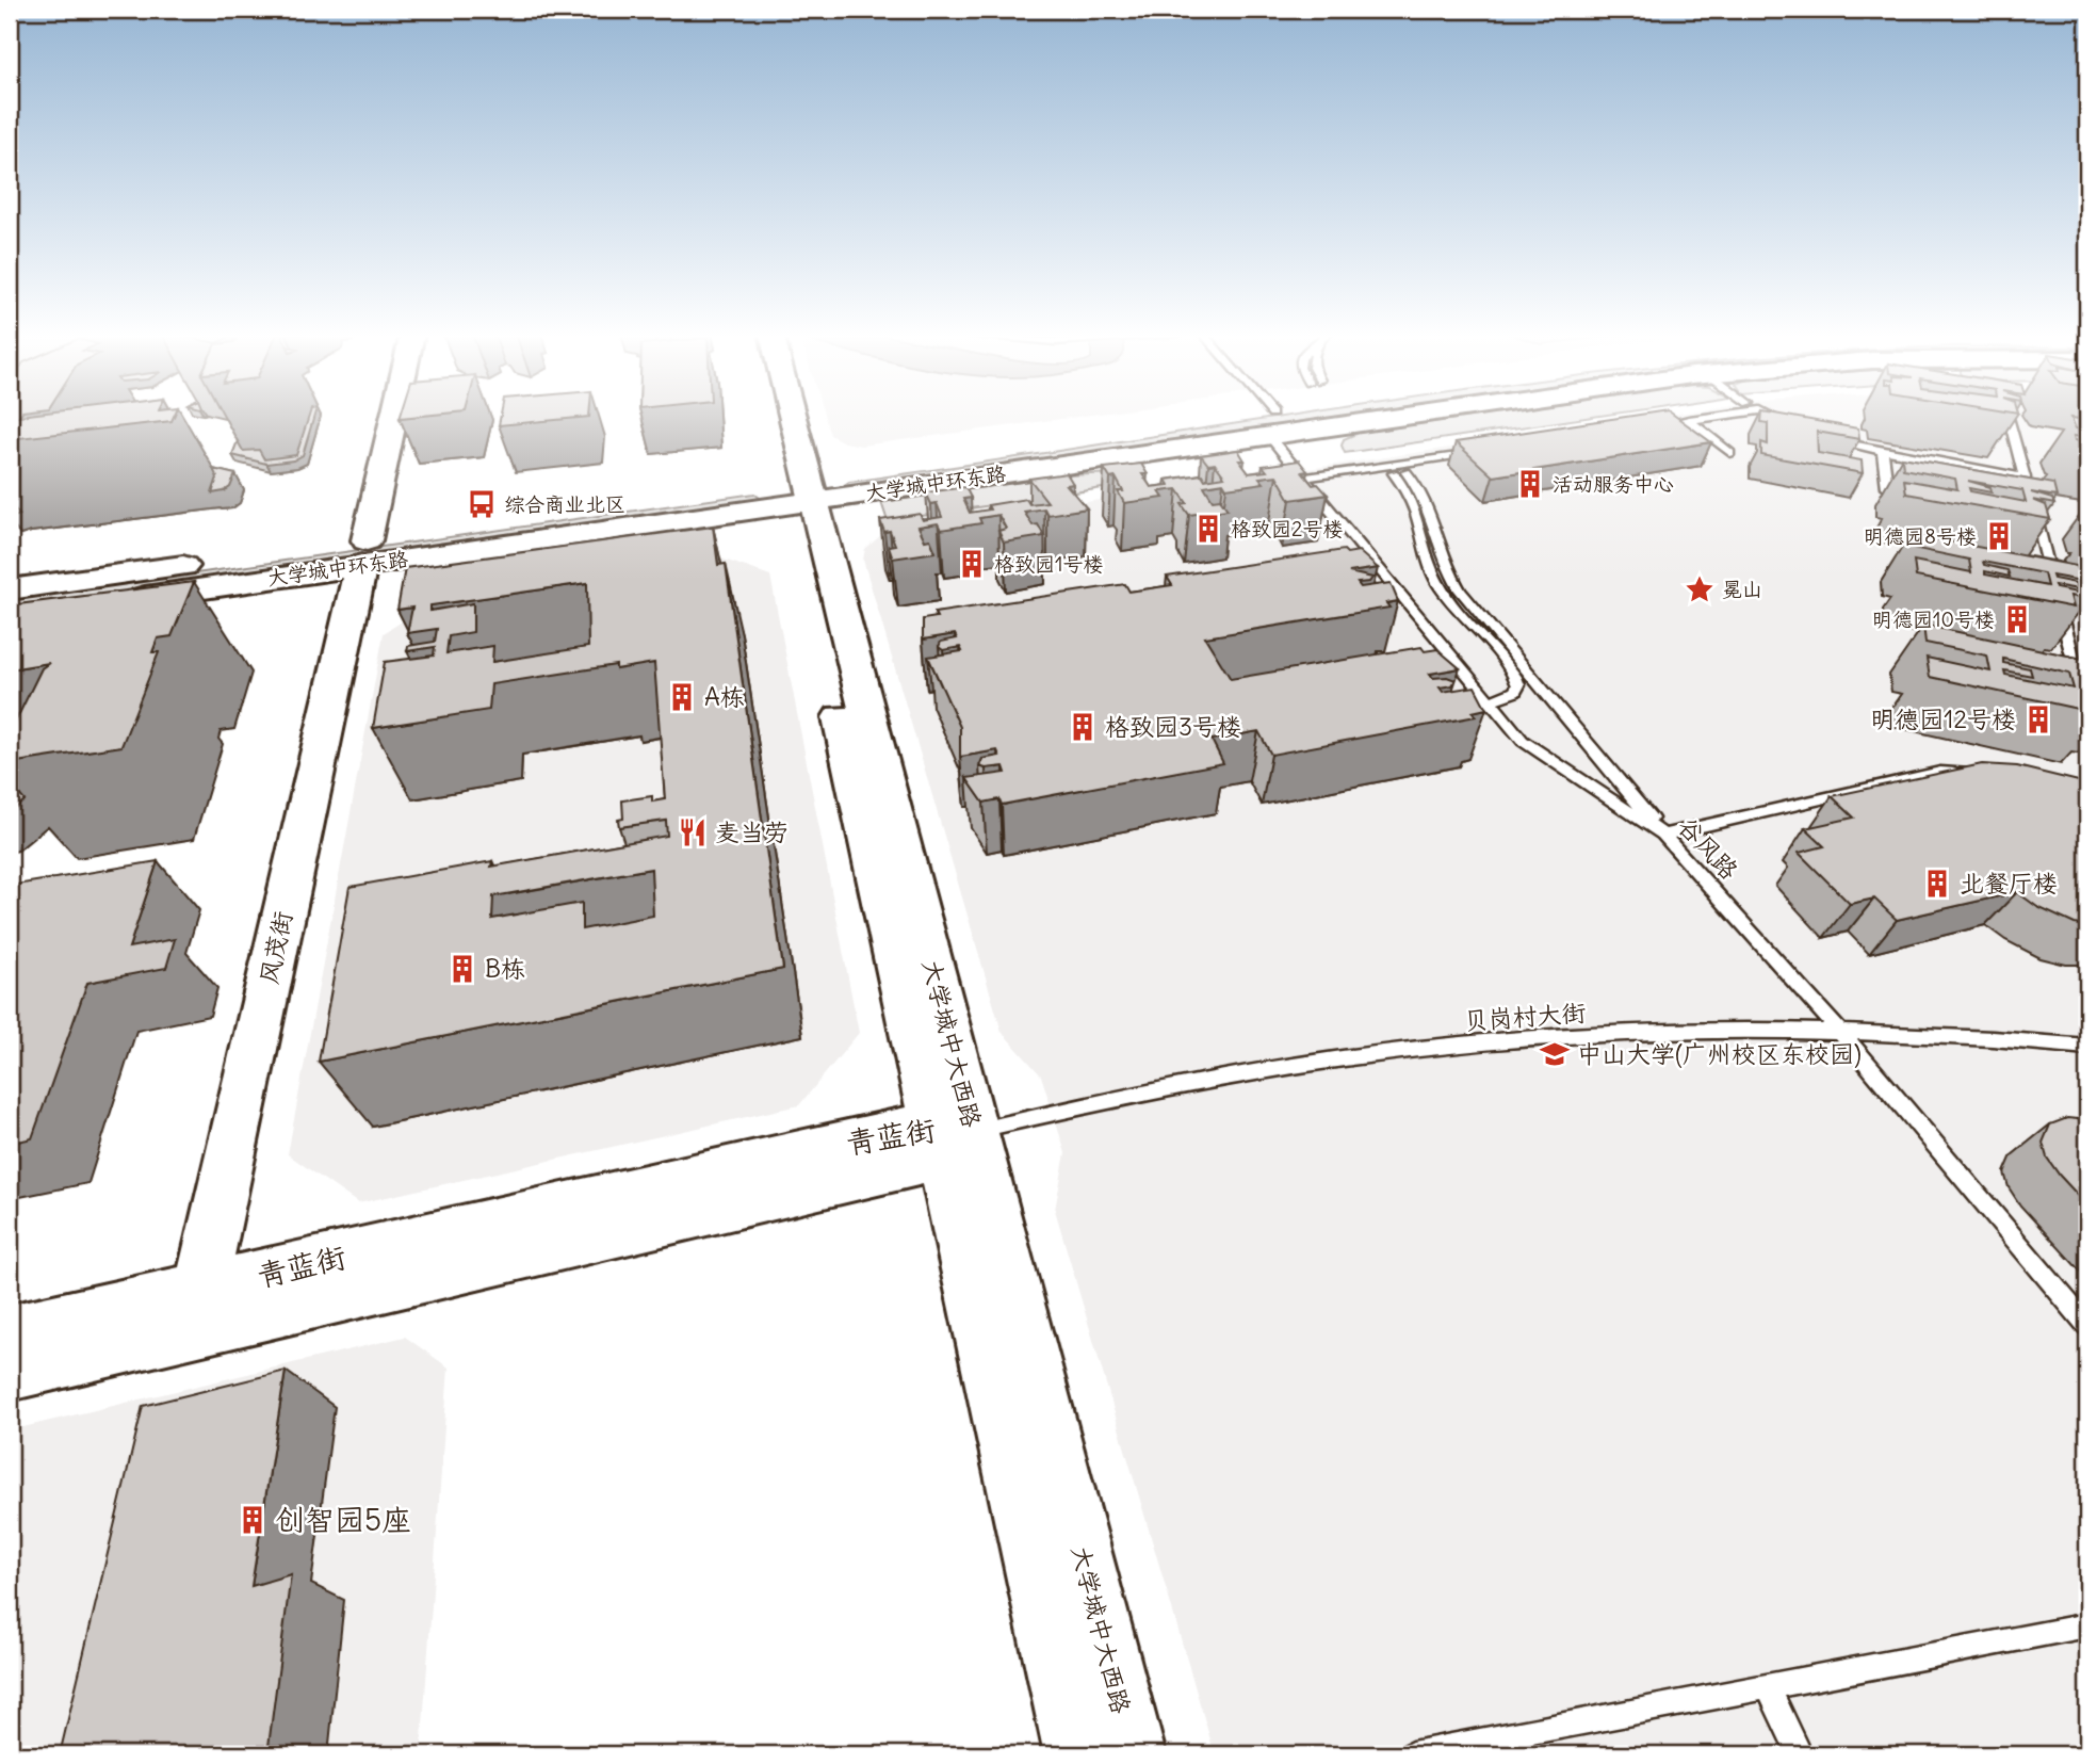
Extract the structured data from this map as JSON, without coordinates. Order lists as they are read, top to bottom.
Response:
{
  "streets": {
    "main road": [
      "大学城中环东路",
      "风茂街",
      "大学城中大西路",
      "青蓝街"
    ],
    "lane": ["谷风路", "贝岗村大街"]
  },
  "crossings": [
    ["大学城中环东路", "谷风路"],
    ["大学城中环东路", "风茂街"],
    ["大学城中环东路", "大学城中大西路"],
    ["谷风路", "贝岗村大街"],
    ["风茂街", "青蓝街"],
    ["贝岗村大街", "大学城中大西路"],
    ["贝岗村大街", "青蓝街"],
    ["大学城中大西路", "青蓝街"]
  ],
  "places": {
    "building": [
      "活动服务中心",
      "格致园2号楼",
      "明德园8号楼",
      "格致园1号楼",
      "明德园10号楼",
      "A栋",
      "明德园12号楼",
      "格致园3号楼",
      "北餐厅楼",
      "B栋",
      "创智园5座"
    ],
    "bus stop": ["综合商业北区"],
    "place": ["冕山"],
    "restaurant": ["麦当劳"],
    "school or university": ["中山大学(广州校区东校园)"]
  }
}
